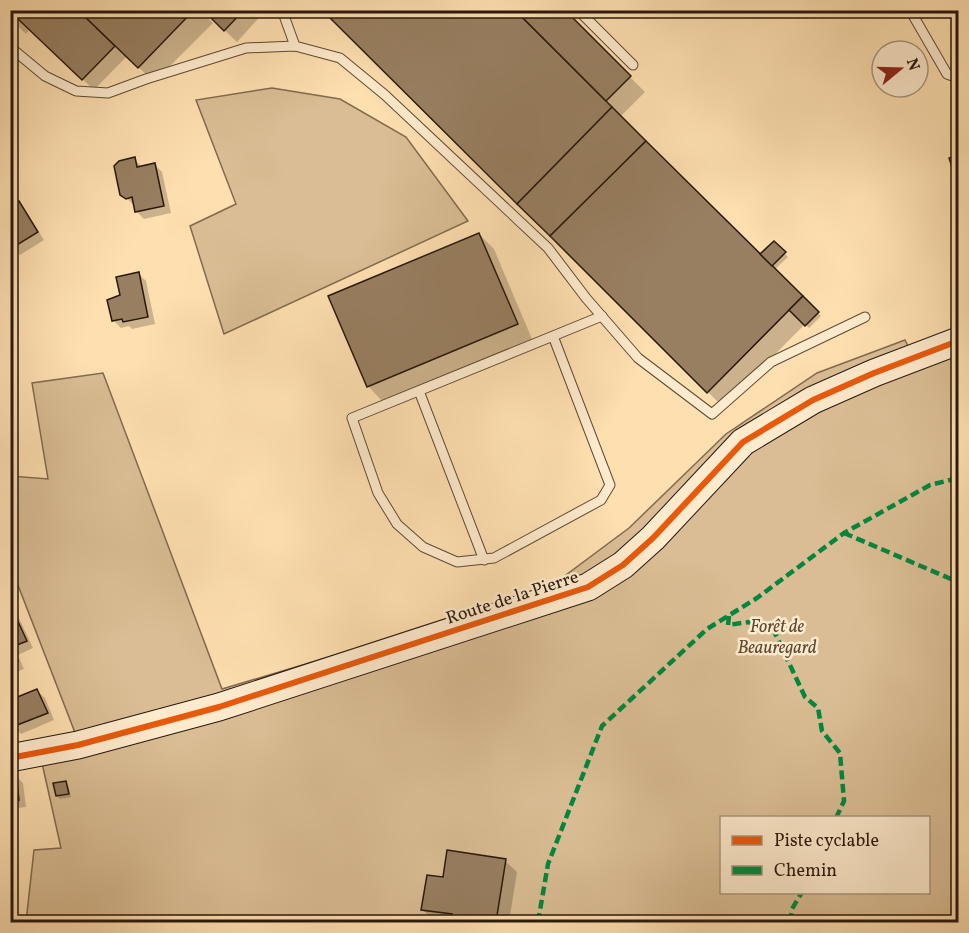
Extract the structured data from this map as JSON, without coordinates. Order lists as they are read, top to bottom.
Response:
{
  "streets": {
    "street": ["Route de la Pierre"]
  },
  "parks": ["Forêt de Beauregard"],
  "legend": ["Piste cyclable", "Chemin"],
  "north": "right"
}
